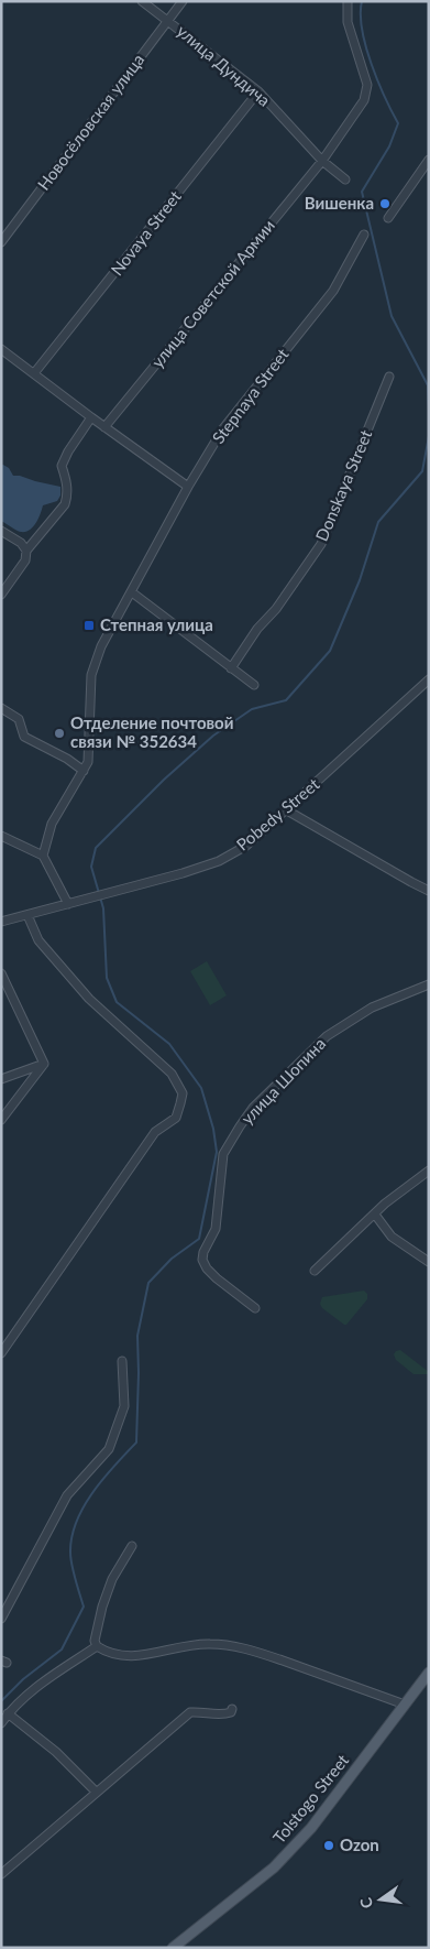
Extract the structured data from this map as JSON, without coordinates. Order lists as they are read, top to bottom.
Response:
{
  "streets": {
    "main road": ["Tolstogo Street"],
    "street": [
      "улица Дундича",
      "Новосёловская улица",
      "Novaya Street",
      "улица Советской Армии",
      "Stepnaya Street",
      "Donskaya Street",
      "Pobedy Street",
      "улица Шопина"
    ]
  },
  "crossings": [
    ["улица Дундича", "Новосёловская улица"],
    ["улица Дундича", "Novaya Street"],
    ["улица Дундича", "улица Советской Армии"]
  ],
  "places": {
    "other": ["Вишенка", "Отделение почтовой связи № 352634", "Ozon"],
    "transit": ["Степная улица"]
  },
  "north": "left"
}
